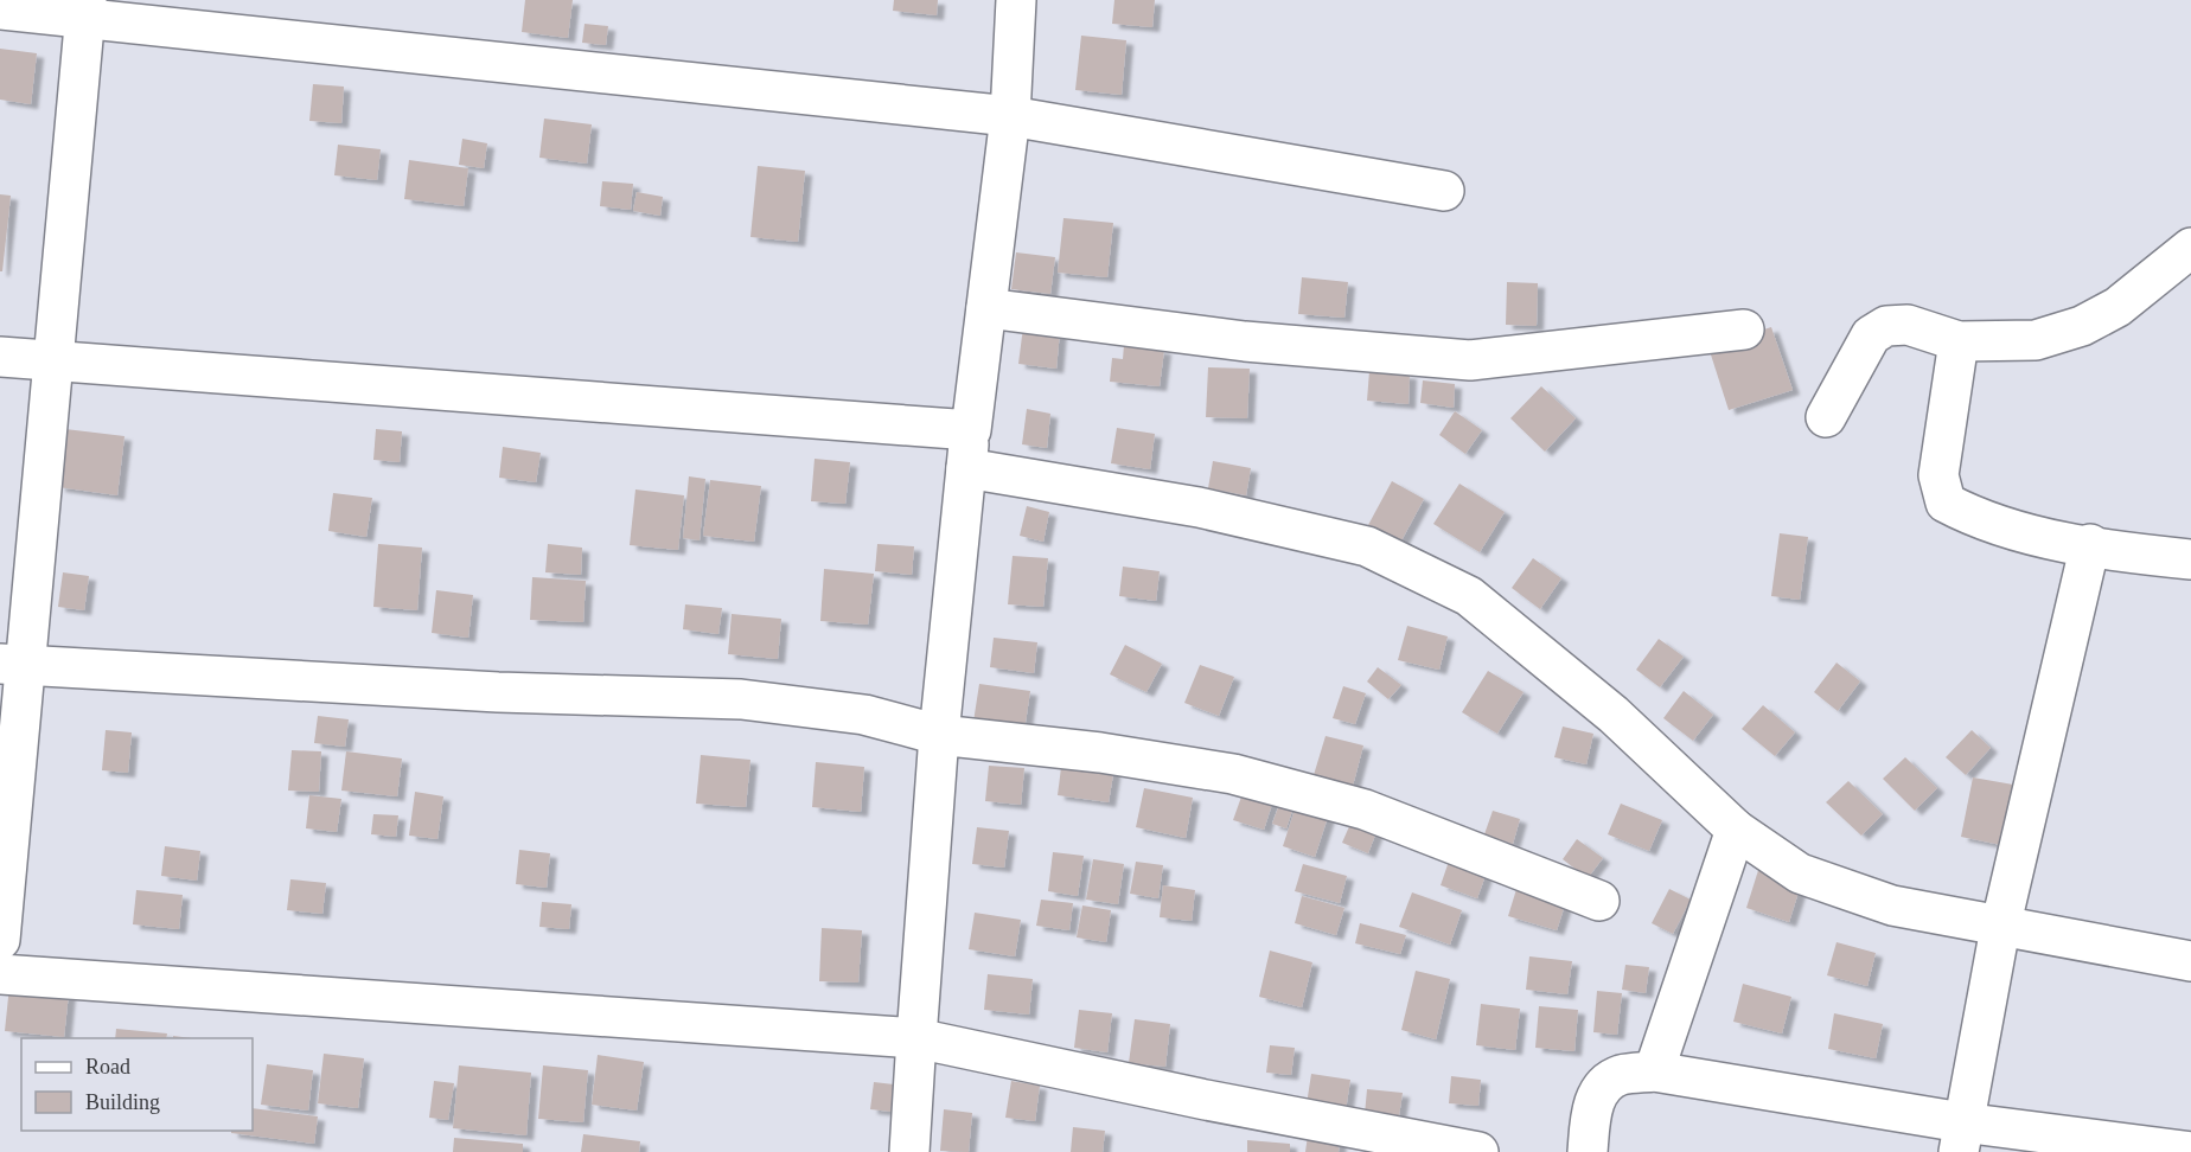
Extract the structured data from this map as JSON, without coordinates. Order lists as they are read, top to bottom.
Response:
{
  "legend": ["Road", "Building"]
}
